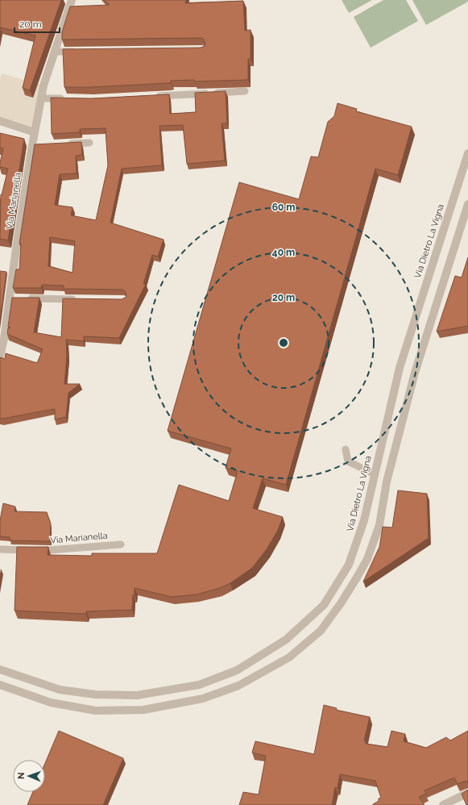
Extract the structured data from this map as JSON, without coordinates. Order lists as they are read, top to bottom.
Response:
{
  "streets": {
    "street": ["Via Marianella", "Via Dietro La Vigna"]
  },
  "scale_bar": "20 m",
  "north": "left",
  "rings": ["60 m", "40 m", "20 m"]
}
